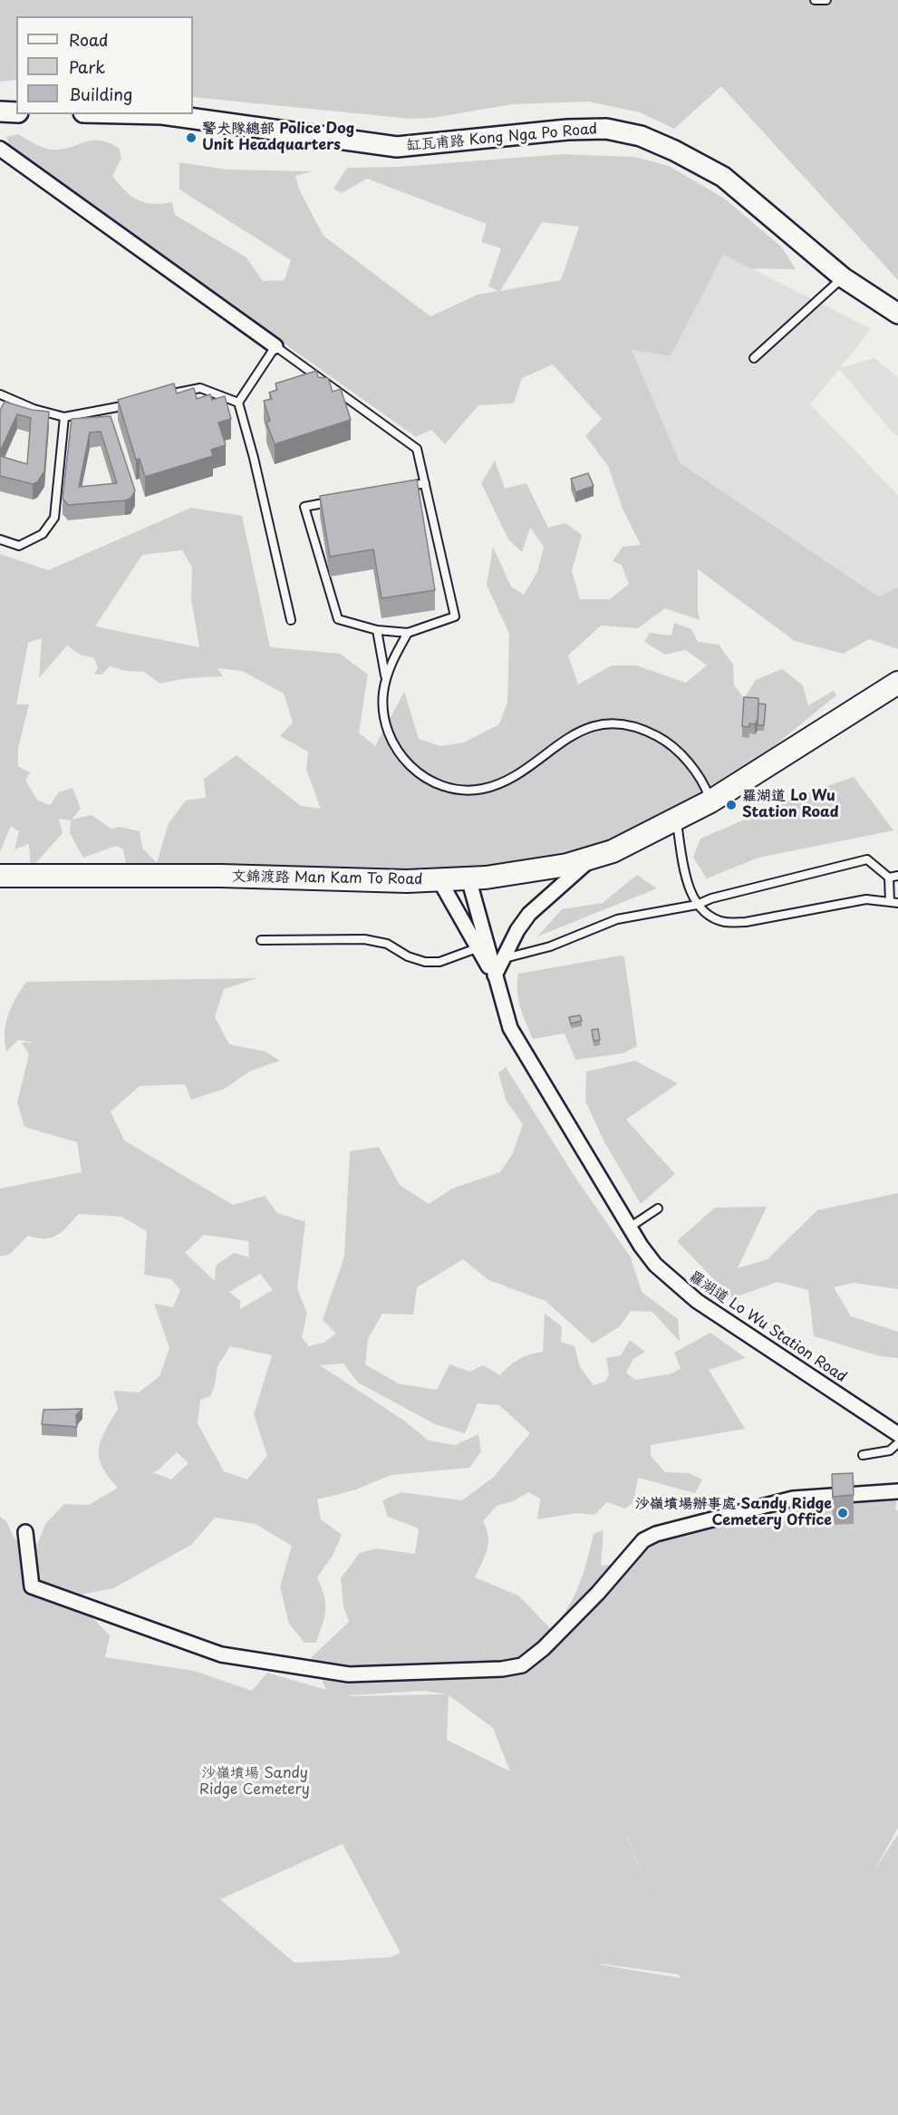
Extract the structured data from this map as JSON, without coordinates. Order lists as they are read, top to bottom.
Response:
{
  "streets": {
    "main road": ["文錦渡路 Man Kam To Road"],
    "street": ["缸瓦甫路 Kong Nga Po Road", "羅湖道 Lo Wu Station Road"]
  },
  "crossings": [
    ["文錦渡路 Man Kam To Road", "羅湖道 Lo Wu Station Road"]
  ],
  "parks": ["沙嶺墳場 Sandy Ridge Cemetery"],
  "places": ["警犬隊總部 Police Dog Unit Headquarters", "羅湖道 Lo Wu Station Road", "沙嶺墳場辦事處 Sandy Ridge Cemetery Office"],
  "legend": ["Road", "Park", "Building"]
}
